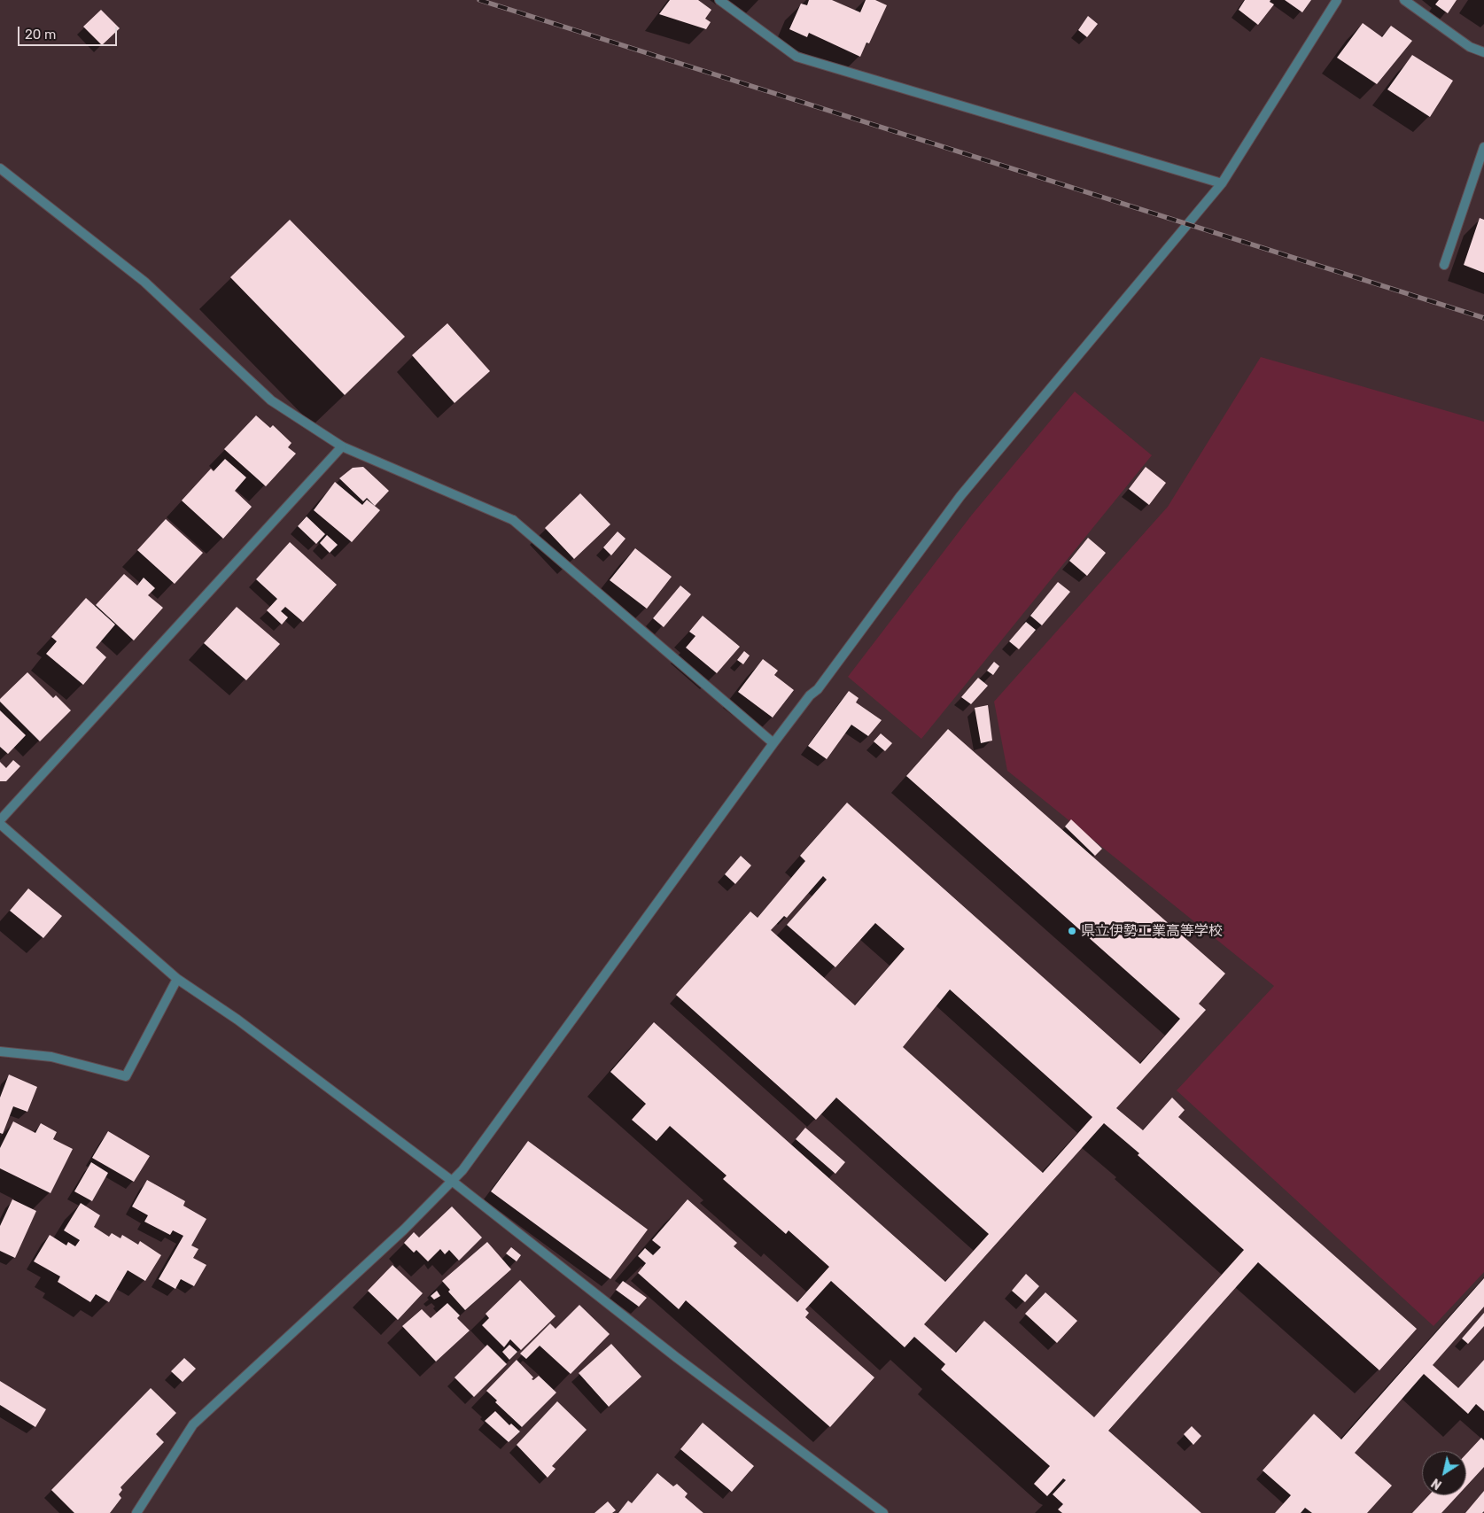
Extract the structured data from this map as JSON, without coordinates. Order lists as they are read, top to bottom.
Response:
{
  "places": ["県立伊勢工業高等学校"],
  "scale_bar": "20 m",
  "north": "bottom left"
}
